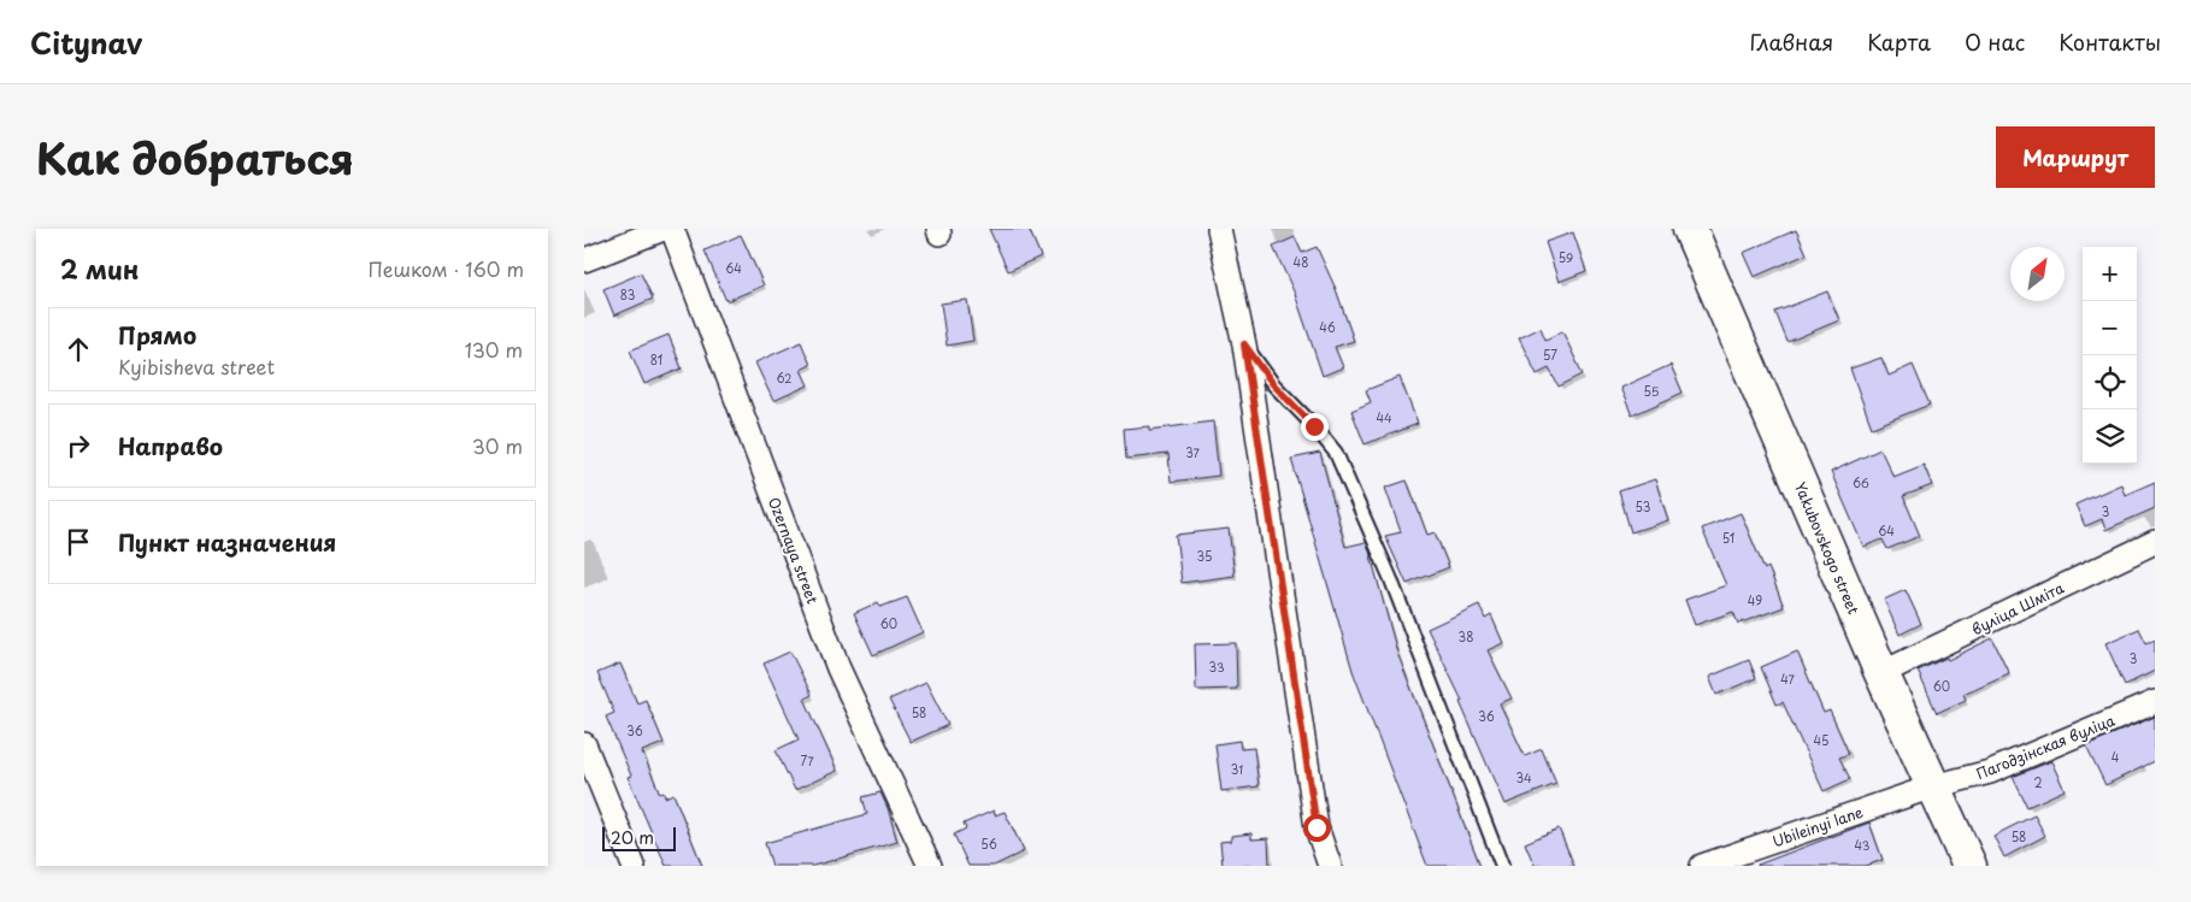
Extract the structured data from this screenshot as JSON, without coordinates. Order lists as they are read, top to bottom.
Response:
{
  "streets": {
    "main road": ["Yakubovskogo street"],
    "street": [
      "Ozernaya street",
      "вуліца Шміта",
      "Пагодзінская вуліца",
      "Ubileinyi lane"
    ]
  },
  "crossings": [
    ["Yakubovskogo street", "вуліца Шміта"],
    ["Yakubovskogo street", "Пагодзінская вуліца"],
    ["Yakubovskogo street", "Ubileinyi lane"],
    ["Пагодзінская вуліца", "Ubileinyi lane"]
  ],
  "house_numbers": [
    "59",
    "48",
    "64",
    "83",
    "46",
    "57",
    "81",
    "62",
    "55",
    "44",
    "37",
    "66",
    "53",
    "3",
    "64",
    "51",
    "35",
    "49",
    "60",
    "38",
    "3",
    "33",
    "47",
    "60",
    "58",
    "36",
    "36",
    "45",
    "4",
    "77",
    "31",
    "34",
    "2",
    "58",
    "56",
    "43"
  ],
  "scale_bar": "20 m",
  "north": "top right",
  "page": {
    "header": "Citynav",
    "nav": [
      "Главная",
      "Карта",
      "О нас",
      "Контакты"
    ],
    "title": "Как добраться",
    "buttons": "Маршрут",
    "heading": ["2 мин", "Пешком · 160 m"],
    "map_buttons": ["+", "−"],
    "list": [
      ["Прямо", "Kyibisheva street", "130 m"],
      ["Направо", "30 m"],
      "Пункт назначения"
    ],
    "scale": "20 m"
  }
}
